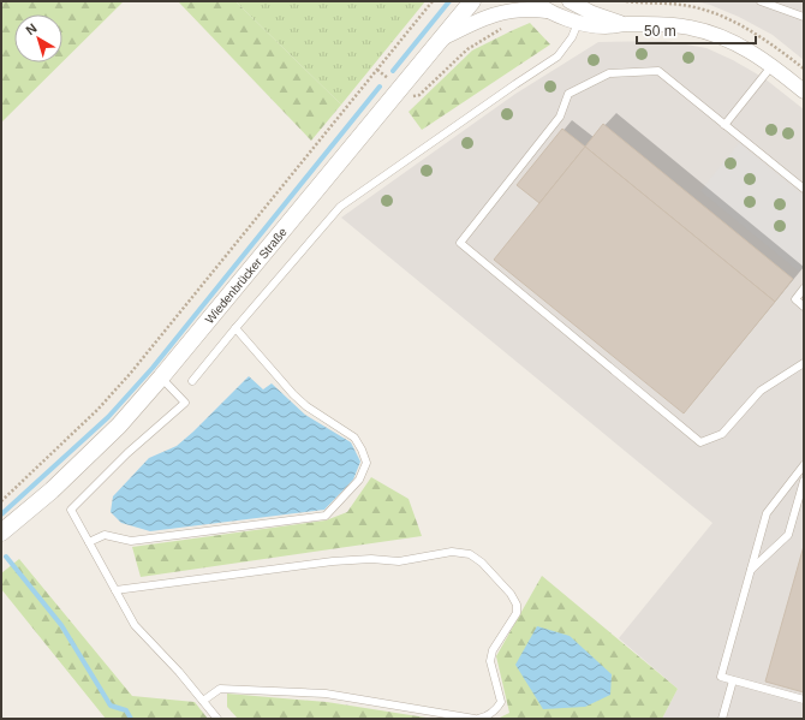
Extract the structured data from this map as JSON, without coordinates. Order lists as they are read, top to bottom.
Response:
{
  "streets": {
    "street": ["Wiedenbrücker Straße"]
  },
  "scale_bar": "50 m",
  "north": "top left"
}
